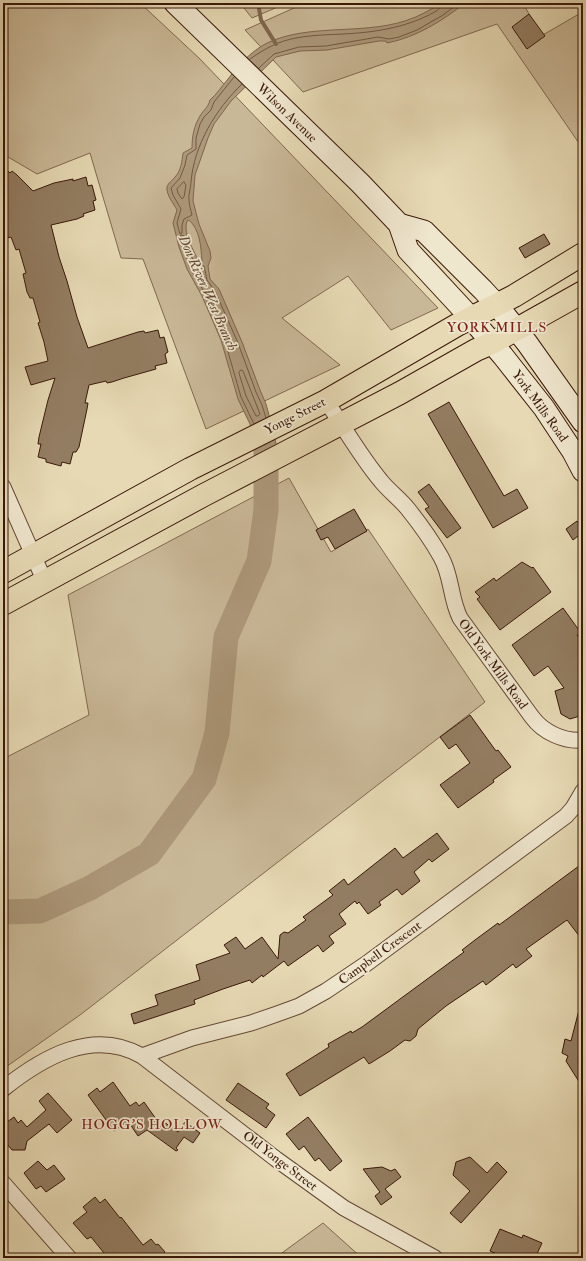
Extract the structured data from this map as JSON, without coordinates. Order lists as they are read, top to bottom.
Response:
{
  "streets": {
    "main road": ["Wilson Avenue", "York Mills Road", "Yonge Street"],
    "street": ["Old York Mills Road", "Campbell Crescent", "Old Yonge Street"]
  },
  "crossings": [
    ["Wilson Avenue", "York Mills Road"],
    ["Wilson Avenue", "Yonge Street"],
    ["Yonge Street", "Old York Mills Road"],
    ["Campbell Crescent", "Old Yonge Street"]
  ],
  "districts": ["YORK MILLS", "HOGG'S HOLLOW"],
  "water": ["Don River West Branch"]
}
